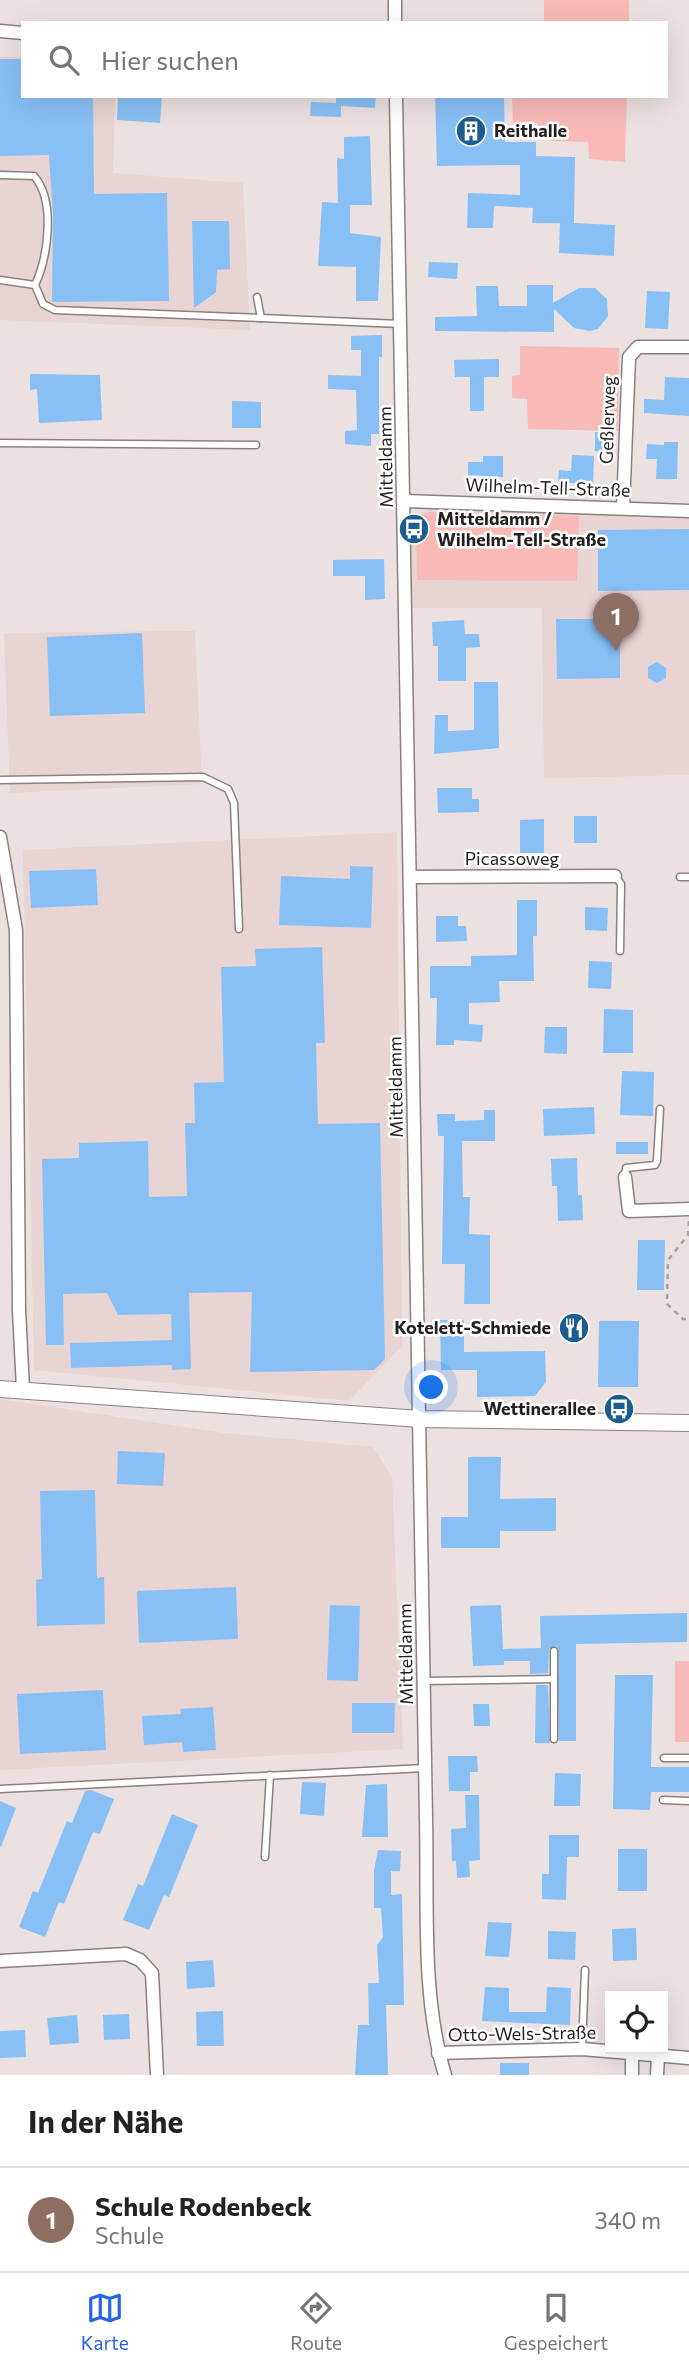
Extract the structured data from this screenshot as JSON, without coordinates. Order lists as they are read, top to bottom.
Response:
{
  "streets": {
    "street": [
      "Geßlerweg",
      "Mitteldamm",
      "Wilhelm-Tell-Straße",
      "Picassoweg",
      "Otto-Wels-Straße"
    ]
  },
  "crossings": [
    ["Geßlerweg", "Wilhelm-Tell-Straße"],
    ["Mitteldamm", "Wilhelm-Tell-Straße"],
    ["Mitteldamm", "Picassoweg"],
    ["Mitteldamm", "Otto-Wels-Straße"]
  ],
  "places": {
    "building": ["Reithalle"],
    "bus stop": ["Mitteldamm / Wilhelm-Tell-Straße", "Wettinerallee"],
    "restaurant": ["Kotelett-Schmiede"]
  },
  "page": {
    "search": "Hier suchen",
    "pins": "1",
    "heading": "In der Nähe",
    "list": [
      {
        "mark": "1",
        "name": "Schule Rodenbeck",
        "note": "Schule",
        "value": "340 m"
      }
    ],
    "nav": ["Karte", "Route", "Gespeichert"]
  }
}
